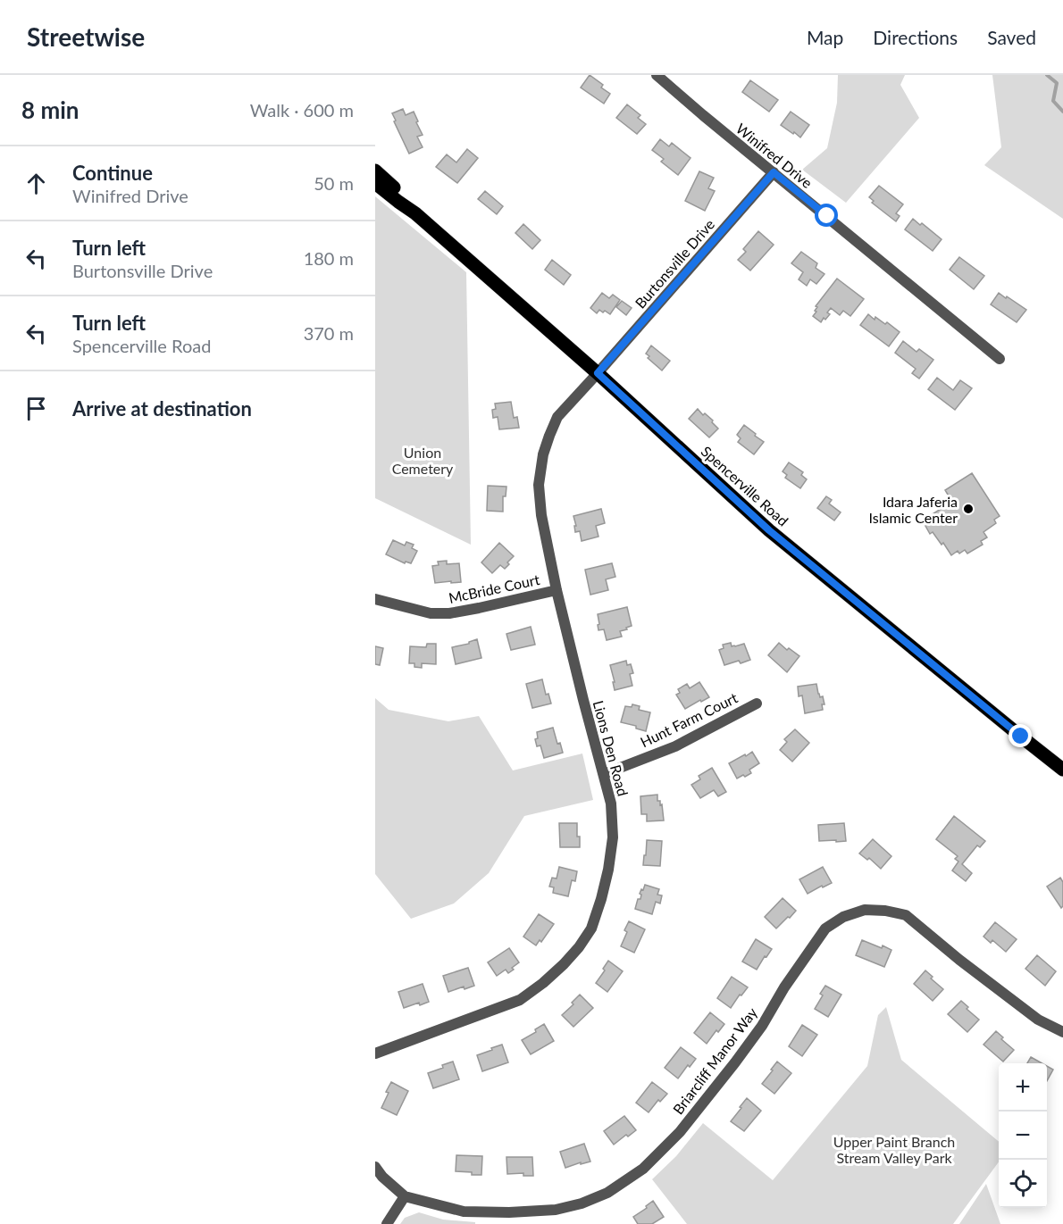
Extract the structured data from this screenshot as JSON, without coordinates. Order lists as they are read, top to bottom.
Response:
{
  "streets": {
    "main road": ["Spencerville Road"],
    "street": [
      "Winifred Drive",
      "Burtonsville Drive",
      "McBride Court",
      "Hunt Farm Court",
      "Lions Den Road",
      "Briarcliff Manor Way"
    ]
  },
  "crossings": [
    ["Winifred Drive", "Burtonsville Drive"],
    ["Burtonsville Drive", "Spencerville Road"],
    ["Burtonsville Drive", "Lions Den Road"],
    ["Spencerville Road", "Lions Den Road"],
    ["McBride Court", "Lions Den Road"],
    ["Hunt Farm Court", "Lions Den Road"]
  ],
  "parks": ["Union Cemetery", "Upper Paint Branch Stream Valley Park"],
  "places": ["Idara Jaferia Islamic Center"],
  "page": {
    "header": "Streetwise",
    "nav": ["Map", "Directions", "Saved"],
    "heading": ["8 min", "Walk · 600 m"],
    "list": [
      ["Continue", "Winifred Drive", "50 m"],
      ["Turn left", "Burtonsville Drive", "180 m"],
      ["Turn left", "Spencerville Road", "370 m"],
      "Arrive at destination"
    ],
    "map_buttons": ["+", "−"]
  }
}
